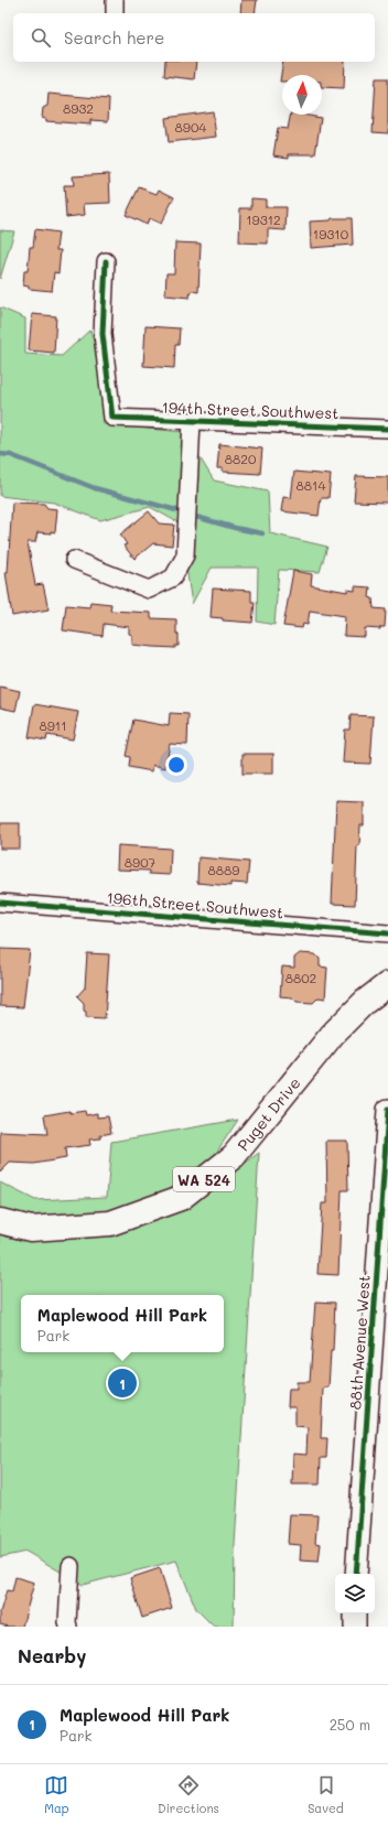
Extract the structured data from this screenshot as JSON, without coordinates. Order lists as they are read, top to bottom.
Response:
{
  "streets": {
    "main road": ["Puget Drive", "WA 524"],
    "street": ["194th Street Southwest", "196th Street Southwest", "88th Avenue West"]
  },
  "house_numbers": [
    "8932",
    "8904",
    "19312",
    "19310",
    "8820",
    "8814",
    "8911",
    "8907",
    "8889",
    "8802"
  ],
  "north": "top",
  "page": {
    "search": "Search here",
    "popup": ["Maplewood Hill Park", "Park"],
    "pins": "1",
    "heading": "Nearby",
    "list": [
      {
        "mark": "1",
        "name": "Maplewood Hill Park",
        "note": "Park",
        "value": "250 m"
      }
    ],
    "nav": ["Map", "Directions", "Saved"]
  }
}
